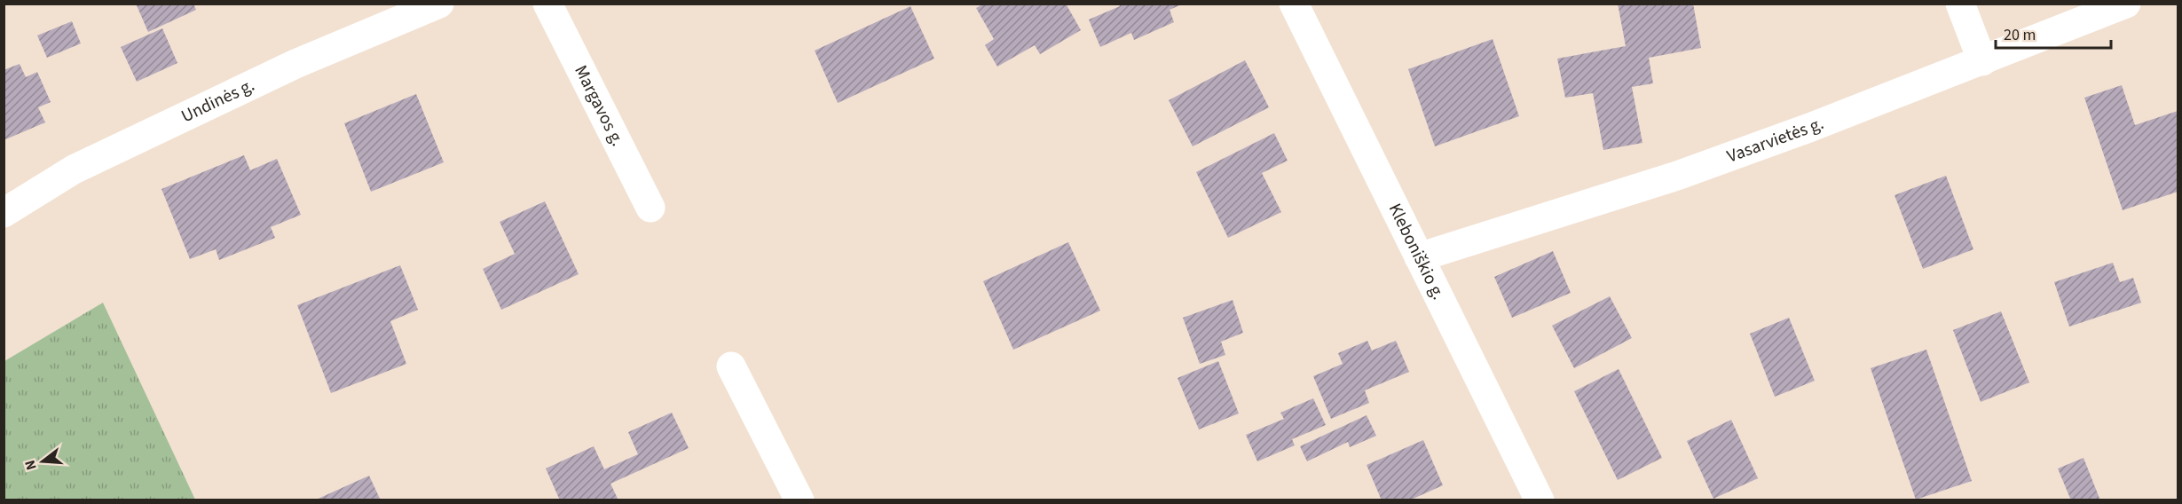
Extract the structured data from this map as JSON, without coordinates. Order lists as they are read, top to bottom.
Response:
{
  "streets": {
    "street": [
      "Undinės g.",
      "Margavos g.",
      "Vasarvietės g.",
      "Kleboniškio g."
    ]
  },
  "crossings": [
    ["Vasarvietės g.", "Kleboniškio g."]
  ],
  "scale_bar": "20 m",
  "north": "left"
}
